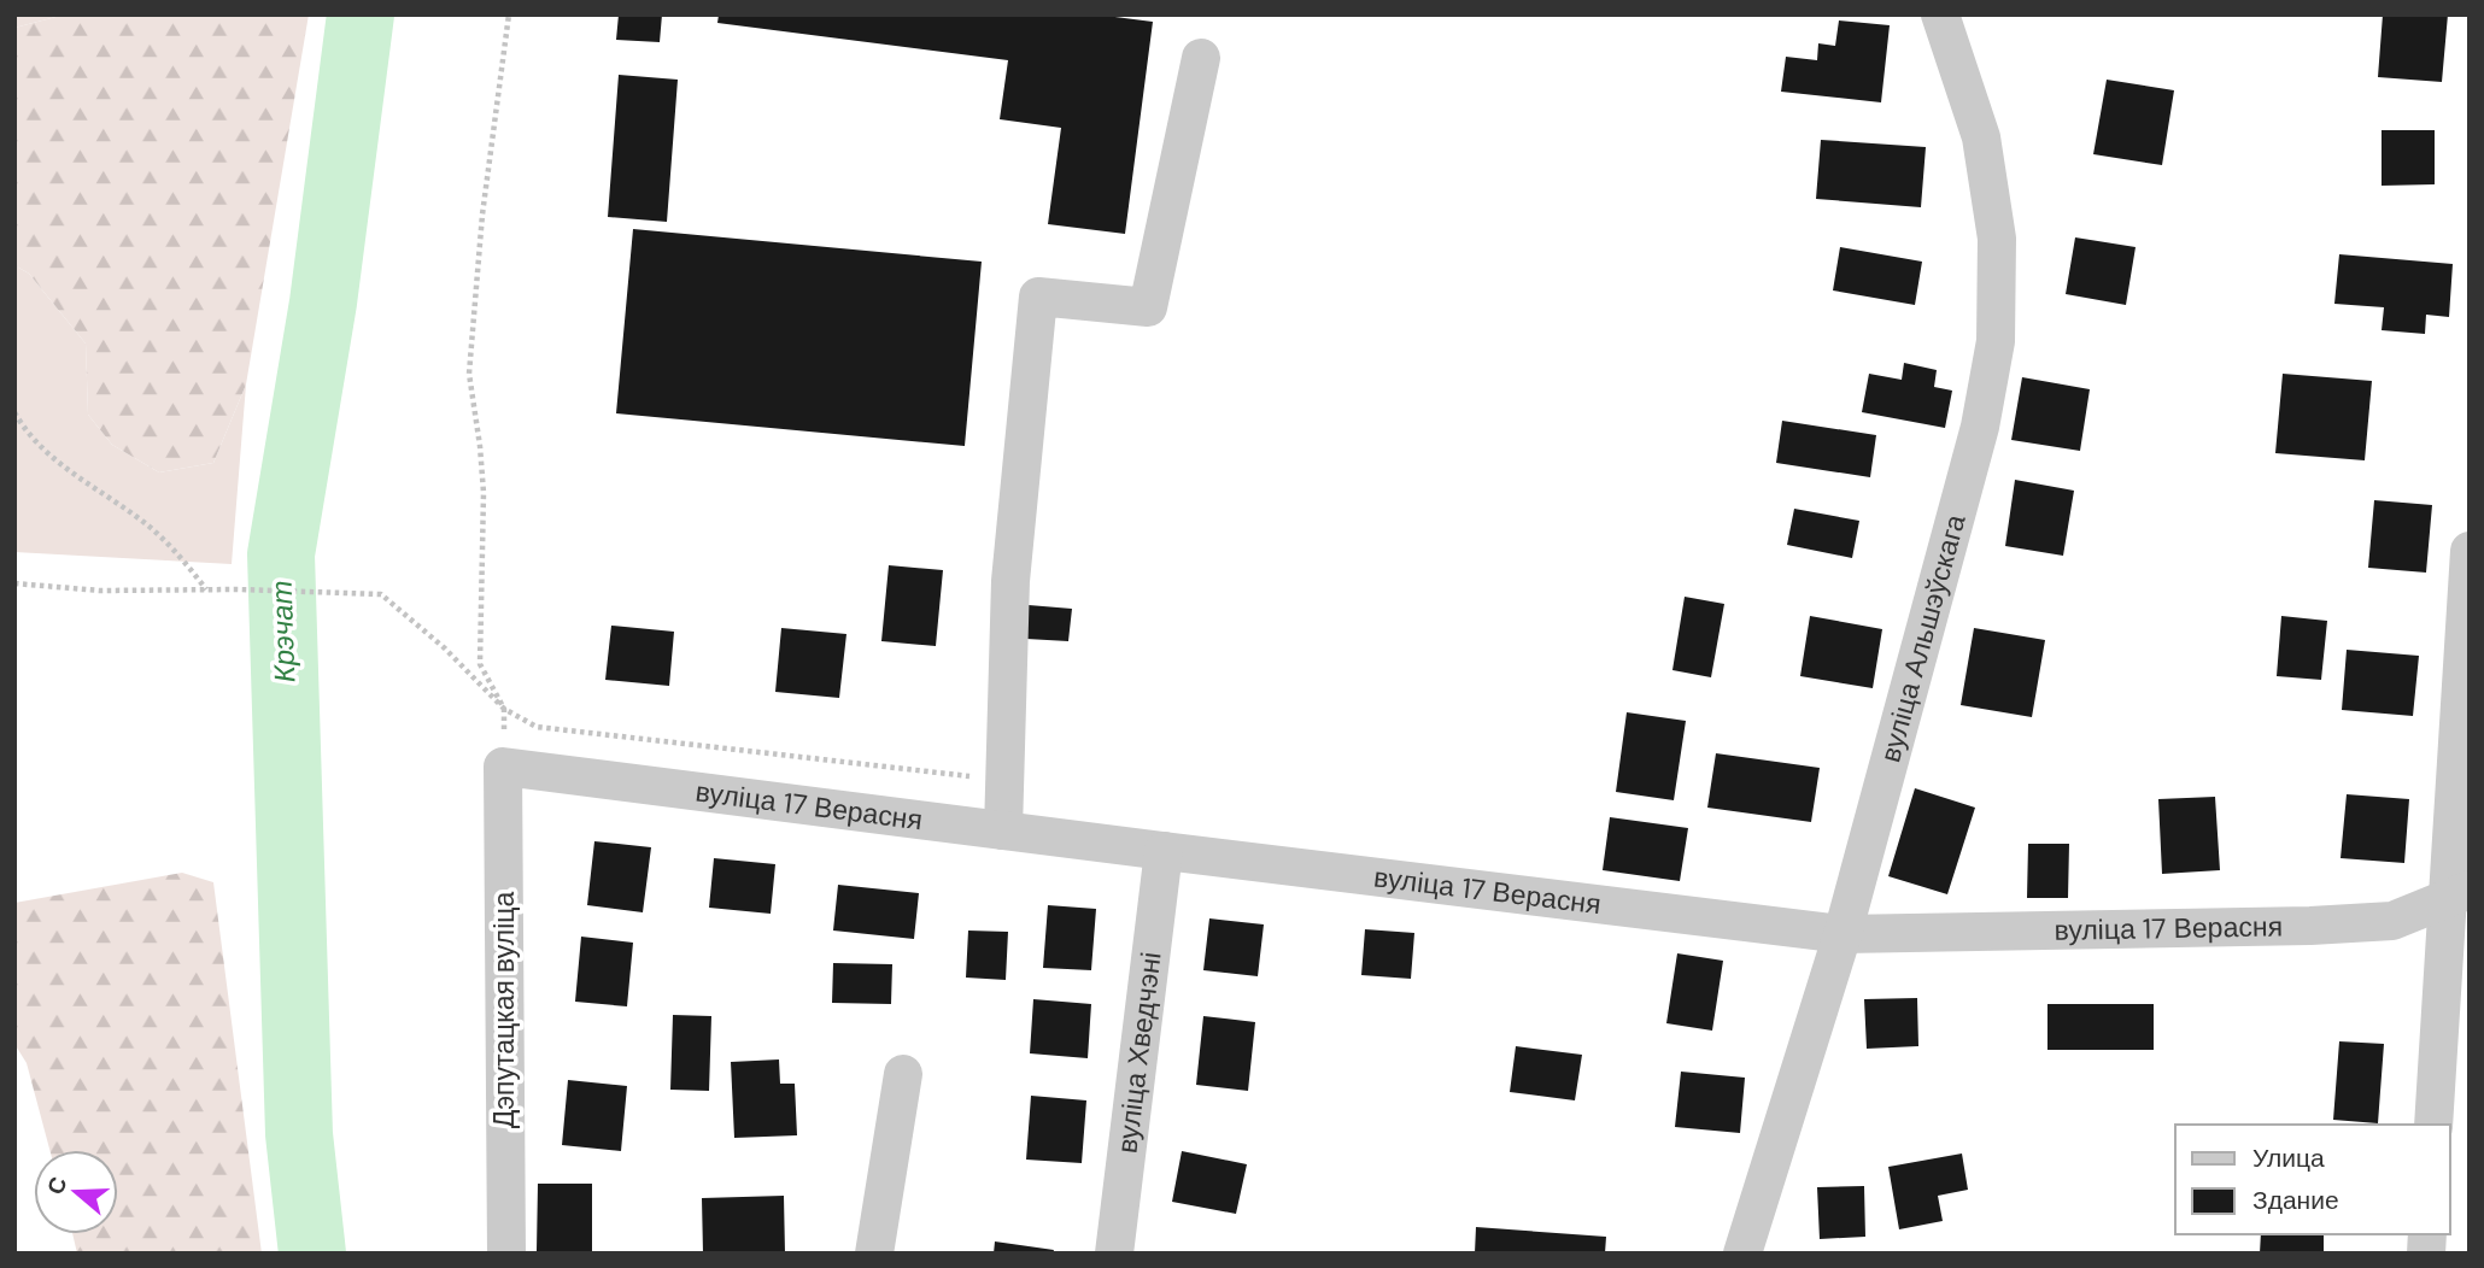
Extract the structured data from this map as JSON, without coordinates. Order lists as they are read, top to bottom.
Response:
{
  "streets": {
    "street": [
      "вуліца Альшэўскага",
      "вуліца 17 Верасня",
      "Дэпутацкая вуліца",
      "вуліца Хведчэні"
    ]
  },
  "crossings": [
    ["вуліца Альшэўскага", "вуліца 17 Верасня"],
    ["вуліца 17 Верасня", "Дэпутацкая вуліца"],
    ["вуліца 17 Верасня", "вуліца Хведчэні"]
  ],
  "water": ["Крэчат"],
  "legend": ["Улица", "Здание"],
  "north": "left"
}
